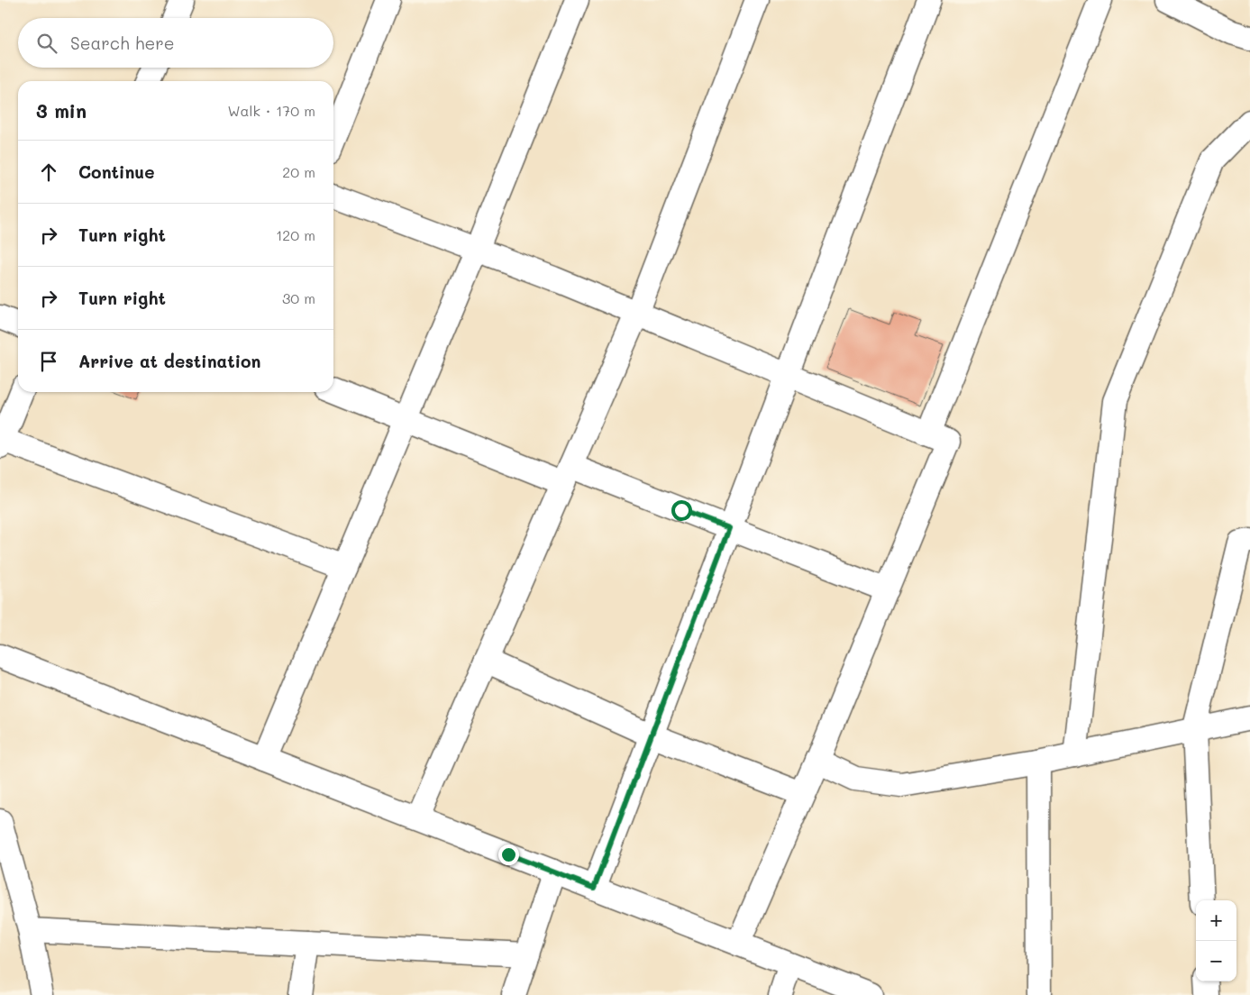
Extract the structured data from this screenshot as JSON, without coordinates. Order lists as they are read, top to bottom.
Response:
{
  "page": {
    "search": "Search here",
    "heading": ["3 min", "Walk · 170 m"],
    "list": [
      ["Continue", "20 m"],
      ["Turn right", "120 m"],
      ["Turn right", "30 m"],
      "Arrive at destination"
    ],
    "map_buttons": ["+", "−"]
  }
}
